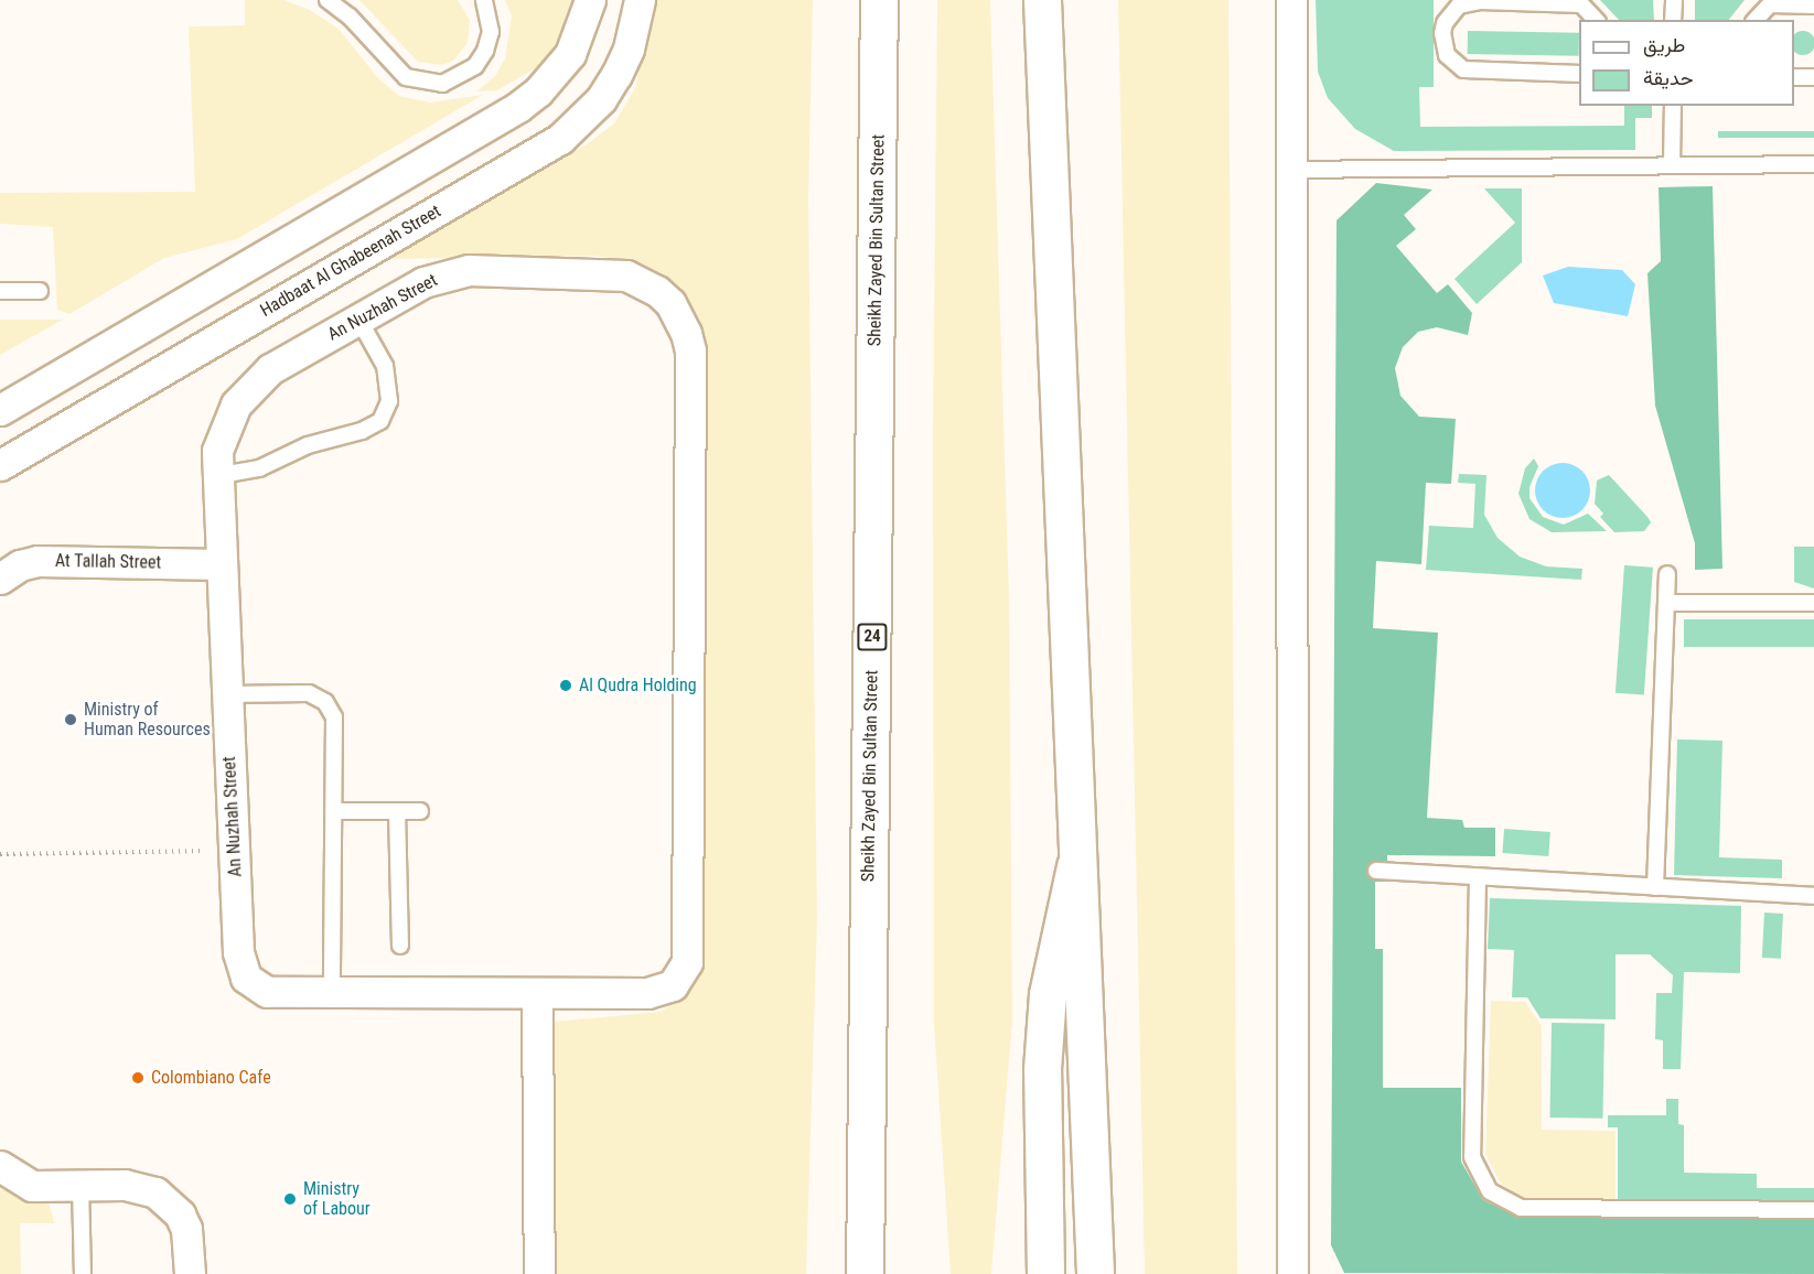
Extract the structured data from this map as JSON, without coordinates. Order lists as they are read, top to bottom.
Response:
{
  "streets": {
    "highway": ["Sheikh Zayed Bin Sultan Street", "24"],
    "street": ["Hadbaat Al Ghabeenah Street", "An Nuzhah Street", "At Tallah Street"]
  },
  "crossings": [
    ["An Nuzhah Street", "At Tallah Street"]
  ],
  "places": [
    "Al Qudra Holding",
    "Ministry of Human Resources",
    "Colombiano Cafe",
    "Ministry of Labour"
  ],
  "legend": ["طريق", "حديقة"]
}
